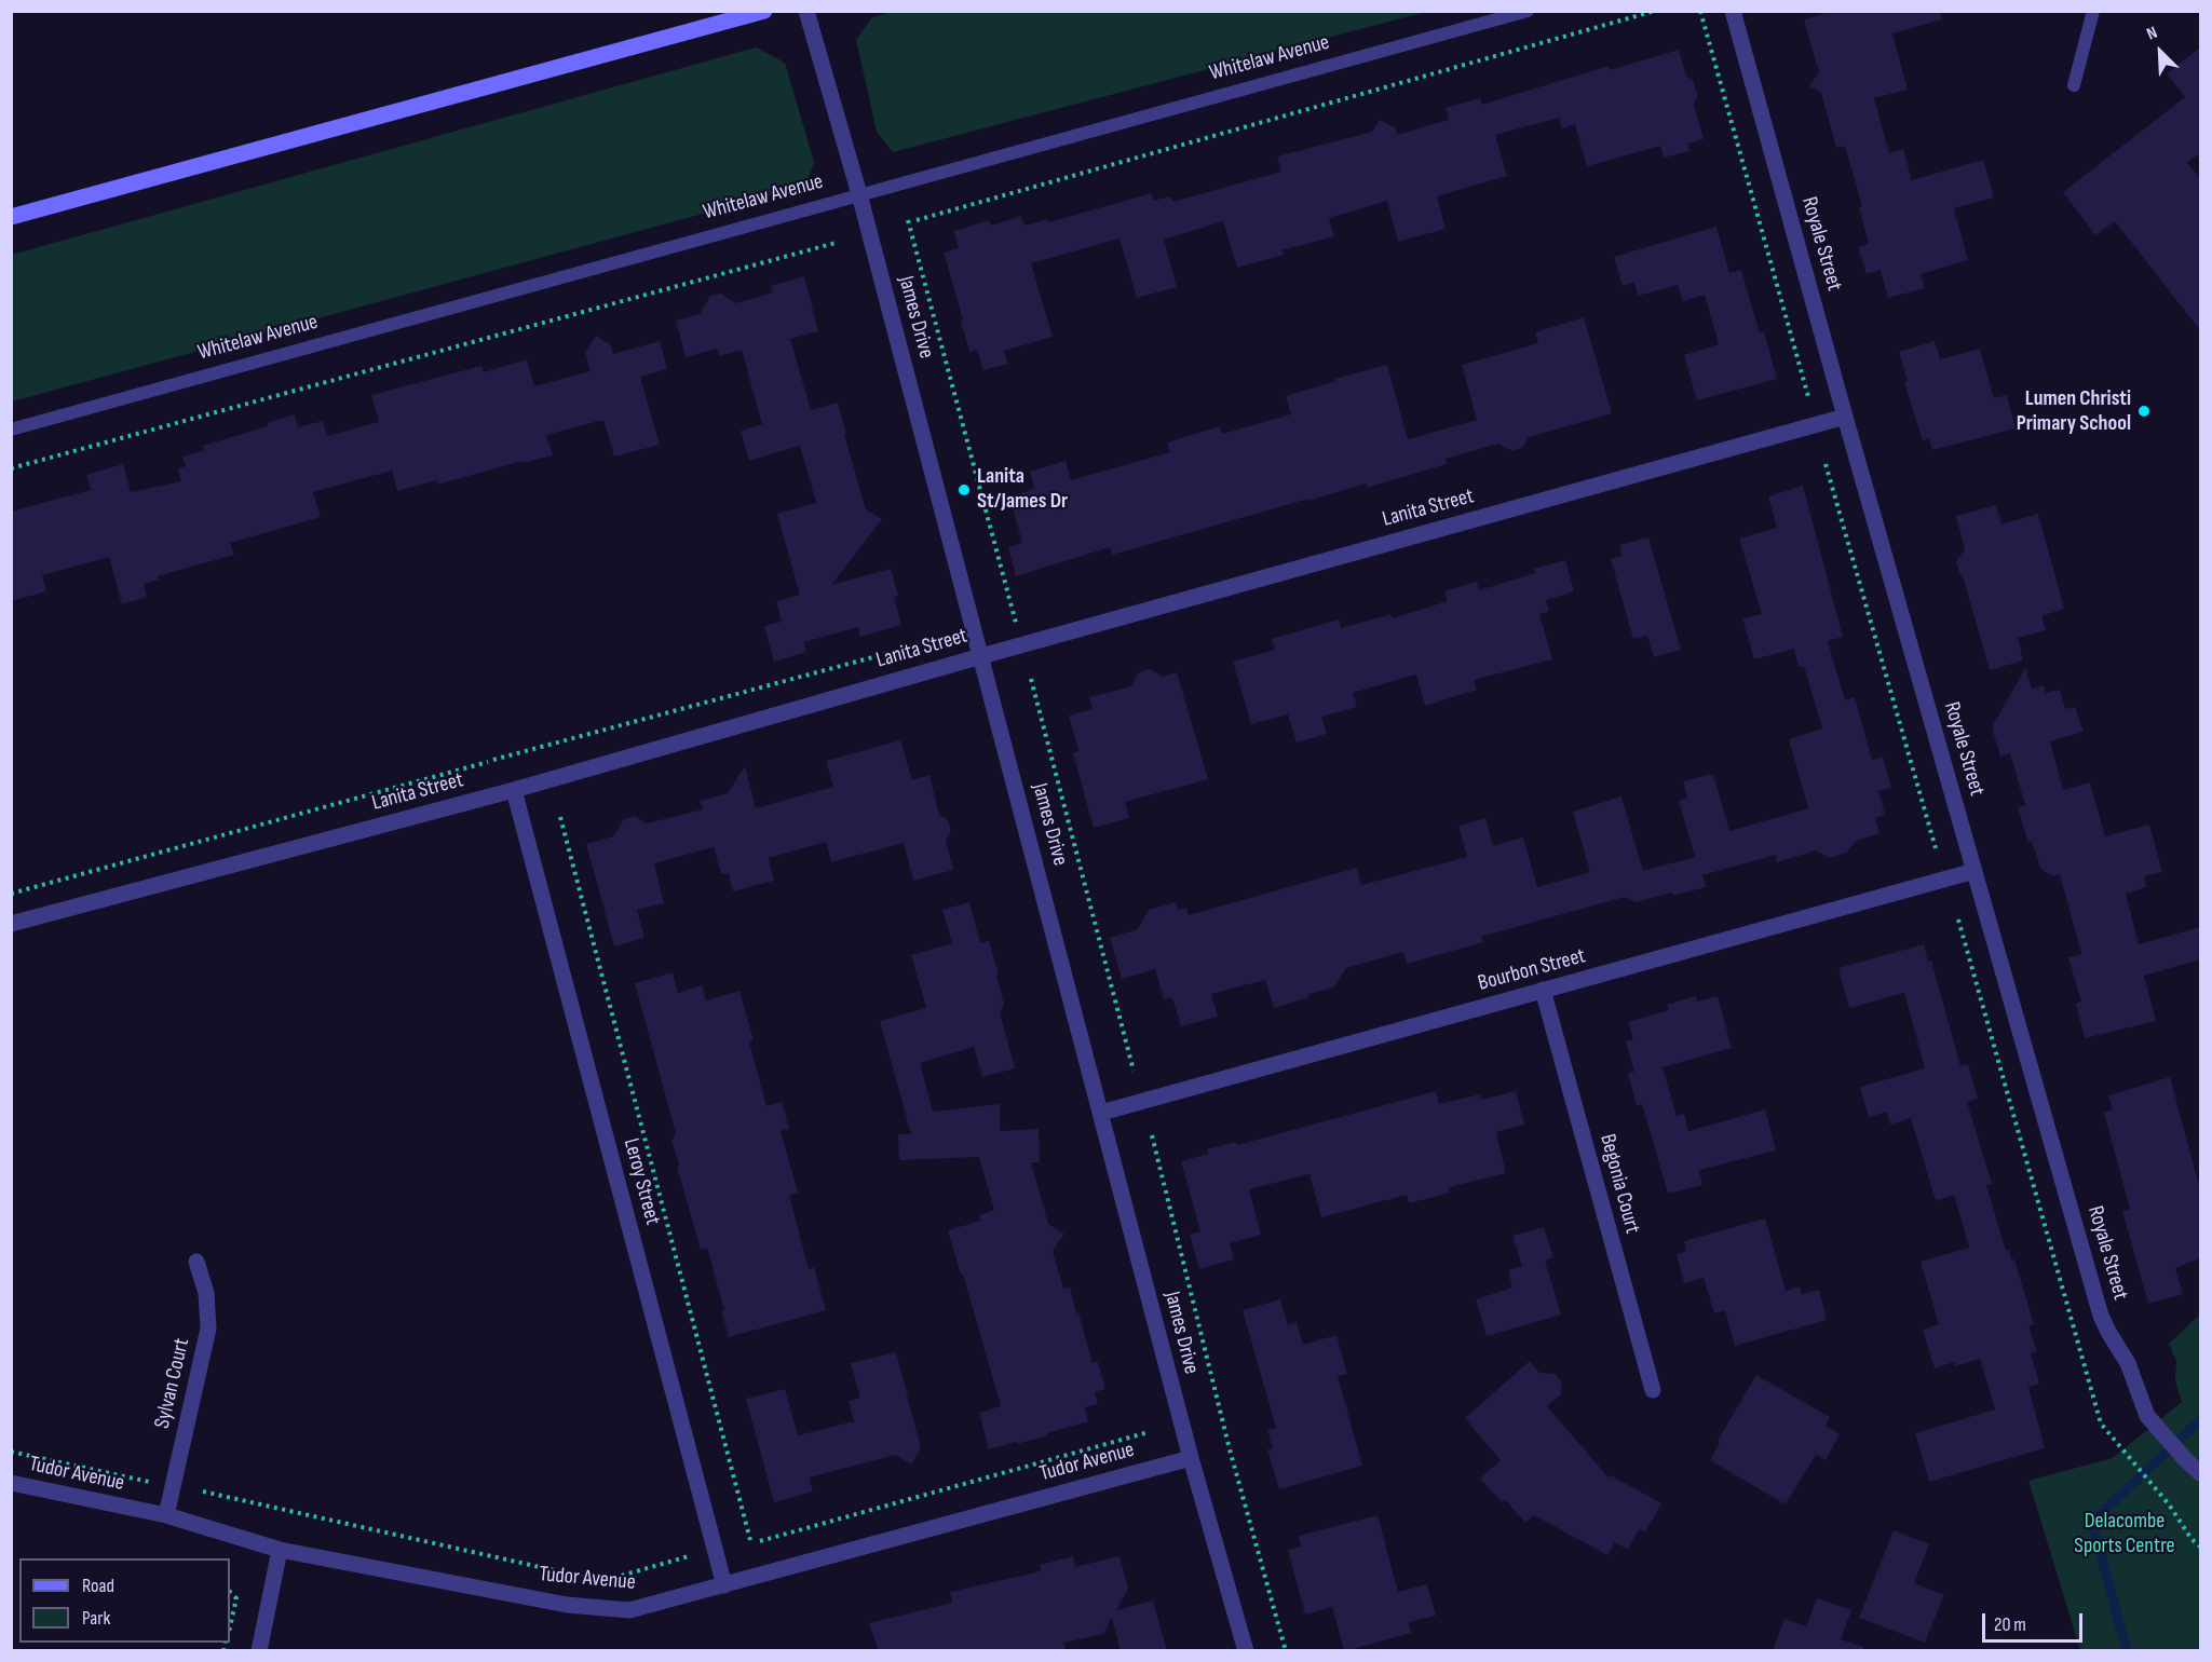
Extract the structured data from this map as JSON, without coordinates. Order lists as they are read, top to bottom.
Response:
{
  "streets": {
    "street": [
      "Royale Street",
      "James Drive",
      "Lanita Street",
      "Bourbon Street",
      "Leroy Street",
      "Begonia Court",
      "Sylvan Court",
      "Tudor Avenue"
    ],
    "lane": ["Whitelaw Avenue"]
  },
  "crossings": [
    ["Whitelaw Avenue", "James Drive"],
    ["Royale Street", "Lanita Street"],
    ["Royale Street", "Bourbon Street"],
    ["James Drive", "Lanita Street"],
    ["James Drive", "Bourbon Street"],
    ["James Drive", "Tudor Avenue"],
    ["Lanita Street", "Leroy Street"],
    ["Bourbon Street", "Begonia Court"],
    ["Leroy Street", "Tudor Avenue"],
    ["Sylvan Court", "Tudor Avenue"]
  ],
  "parks": ["Delacombe Sports Centre"],
  "places": ["Lumen Christi Primary School", "Lanita St/James Dr"],
  "legend": ["Road", "Park"],
  "scale_bar": "20 m",
  "north": "top left"
}
